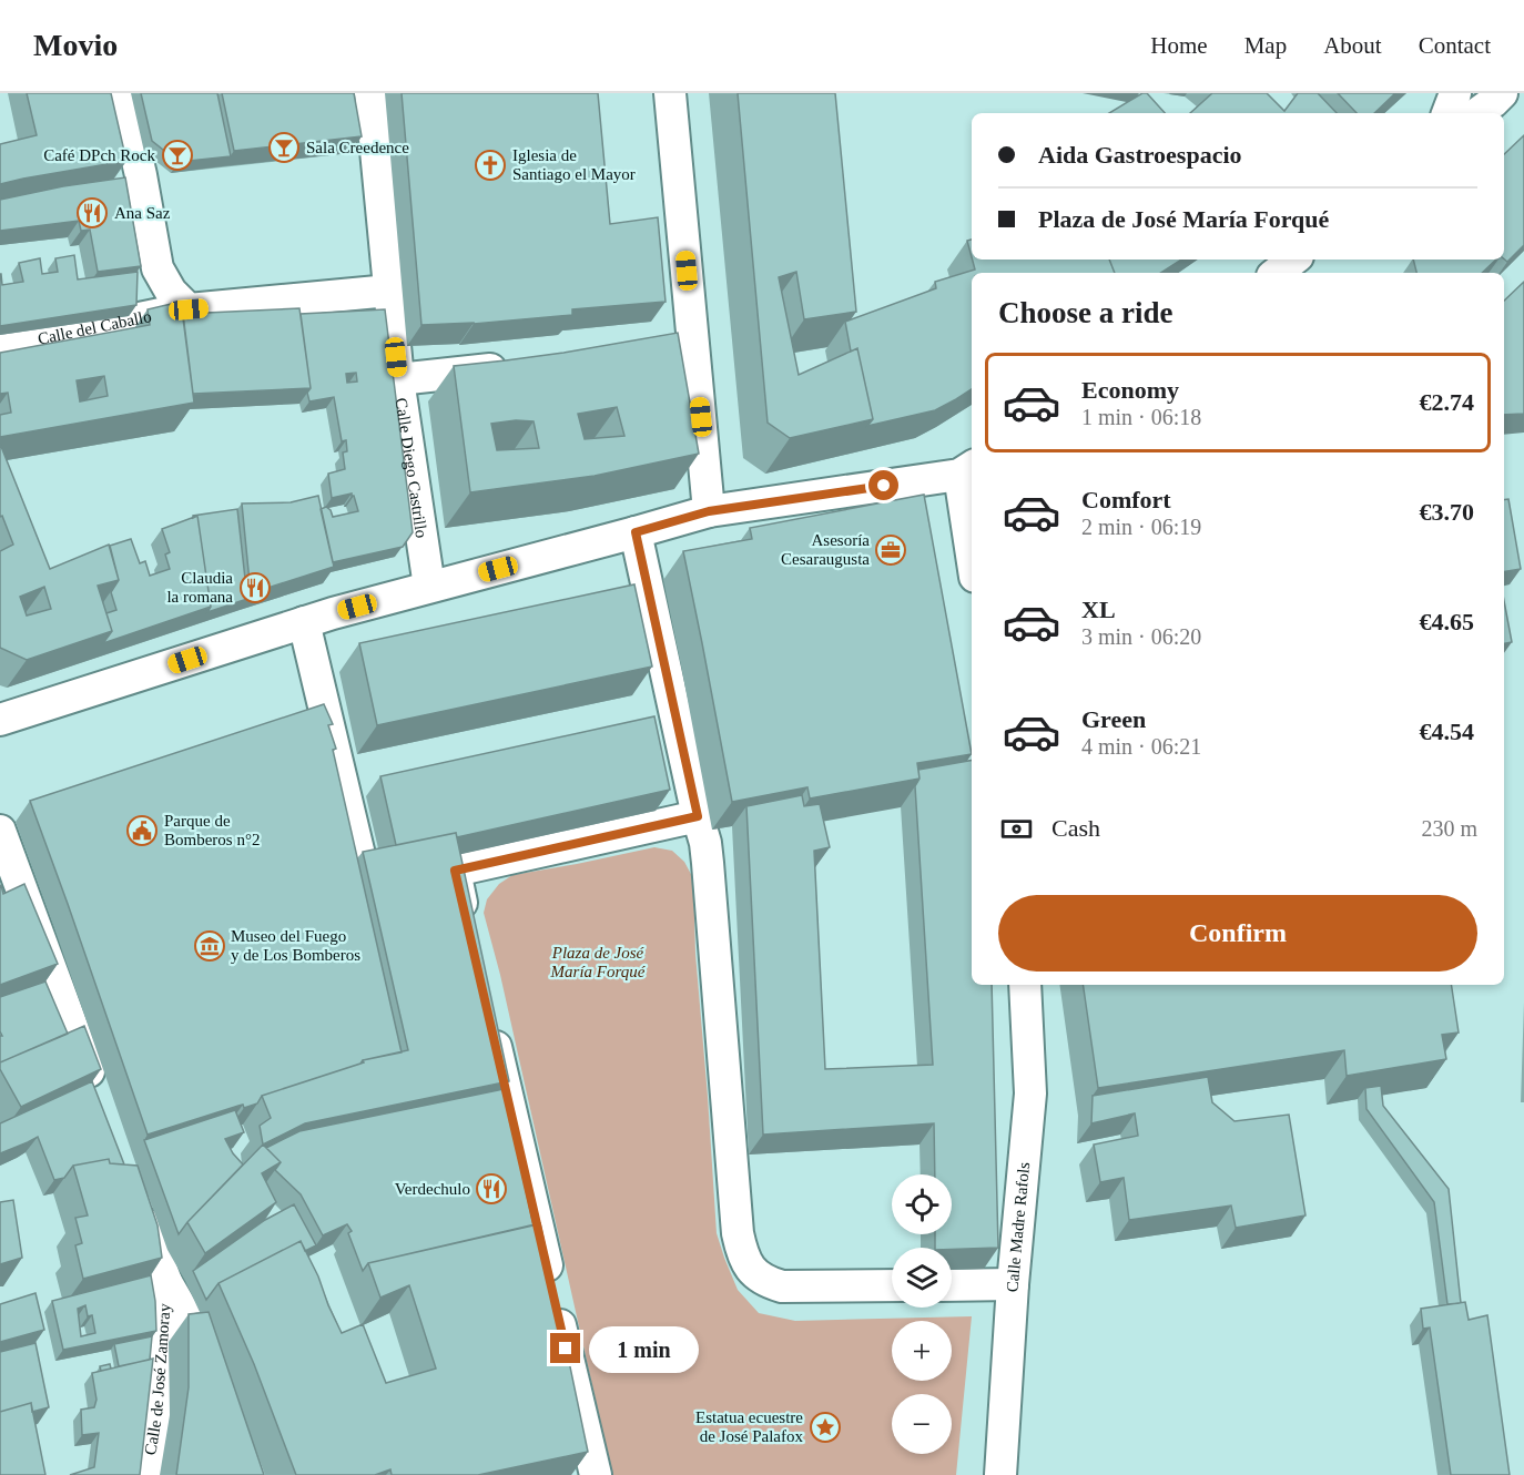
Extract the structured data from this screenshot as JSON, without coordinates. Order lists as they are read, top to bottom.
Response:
{
  "streets": {
    "street": [
      "Calle del Caballo",
      "Calle Diego Castrillo",
      "Calle Madre Rafols",
      "Calle de José Zamoray"
    ]
  },
  "crossings": [
    ["Calle del Caballo", "Calle Diego Castrillo"]
  ],
  "parks": ["Plaza de José María Forqué"],
  "places": {
    "bar": ["Sala Creedence", "Café DPch Rock"],
    "church": ["Iglesia de Santiago el Mayor"],
    "restaurant": ["Ana Saz", "Claudia la romana", "Verdechulo"],
    "office": ["Asesoría Cesaraugusta"],
    "public building": ["Parque de Bomberos n°2"],
    "museum": ["Museo del Fuego y de Los Bomberos"],
    "place": ["Estatua ecuestre de José Palafox"]
  },
  "page": {
    "header": "Movio",
    "nav": [
      "Home",
      "Map",
      "About",
      "Contact"
    ],
    "banner": ["Aida Gastroespacio", "Plaza de José María Forqué"],
    "heading": "Choose a ride",
    "list": [
      {
        "name": "Economy",
        "note": "1 min · 06:18",
        "value": "€2.74"
      },
      {
        "name": "Comfort",
        "note": "2 min · 06:19",
        "value": "€3.70"
      },
      {
        "name": "XL",
        "note": "3 min · 06:20",
        "value": "€4.65"
      },
      {
        "name": "Green",
        "note": "4 min · 06:21",
        "value": "€4.54"
      }
    ],
    "pay": ["Cash", "230 m"],
    "buttons": "Confirm",
    "map_buttons": ["+", "−"],
    "bubble": "1 min"
  }
}
